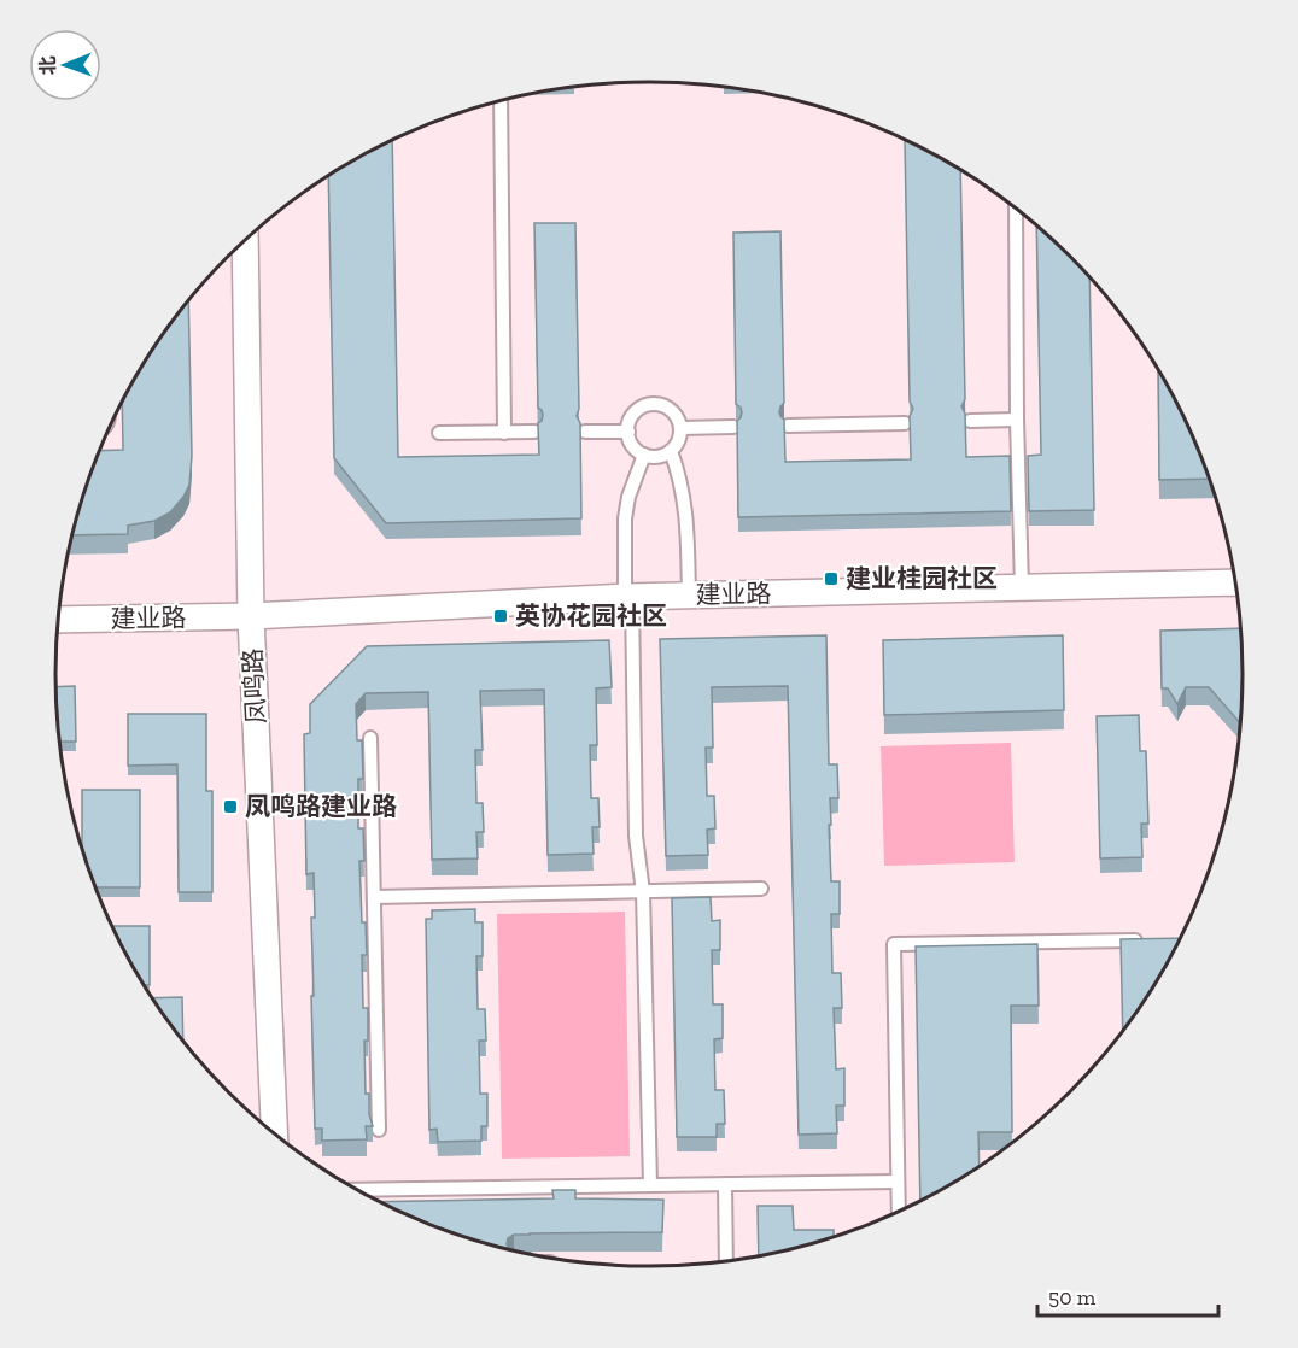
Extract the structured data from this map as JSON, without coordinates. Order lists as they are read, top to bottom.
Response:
{
  "streets": {
    "street": ["建业路", "凤鸣路"]
  },
  "crossings": [
    ["建业路", "凤鸣路"]
  ],
  "places": {
    "transit": ["建业桂园社区", "英协花园社区", "凤鸣路建业路"]
  },
  "scale_bar": "50 m",
  "north": "left"
}
